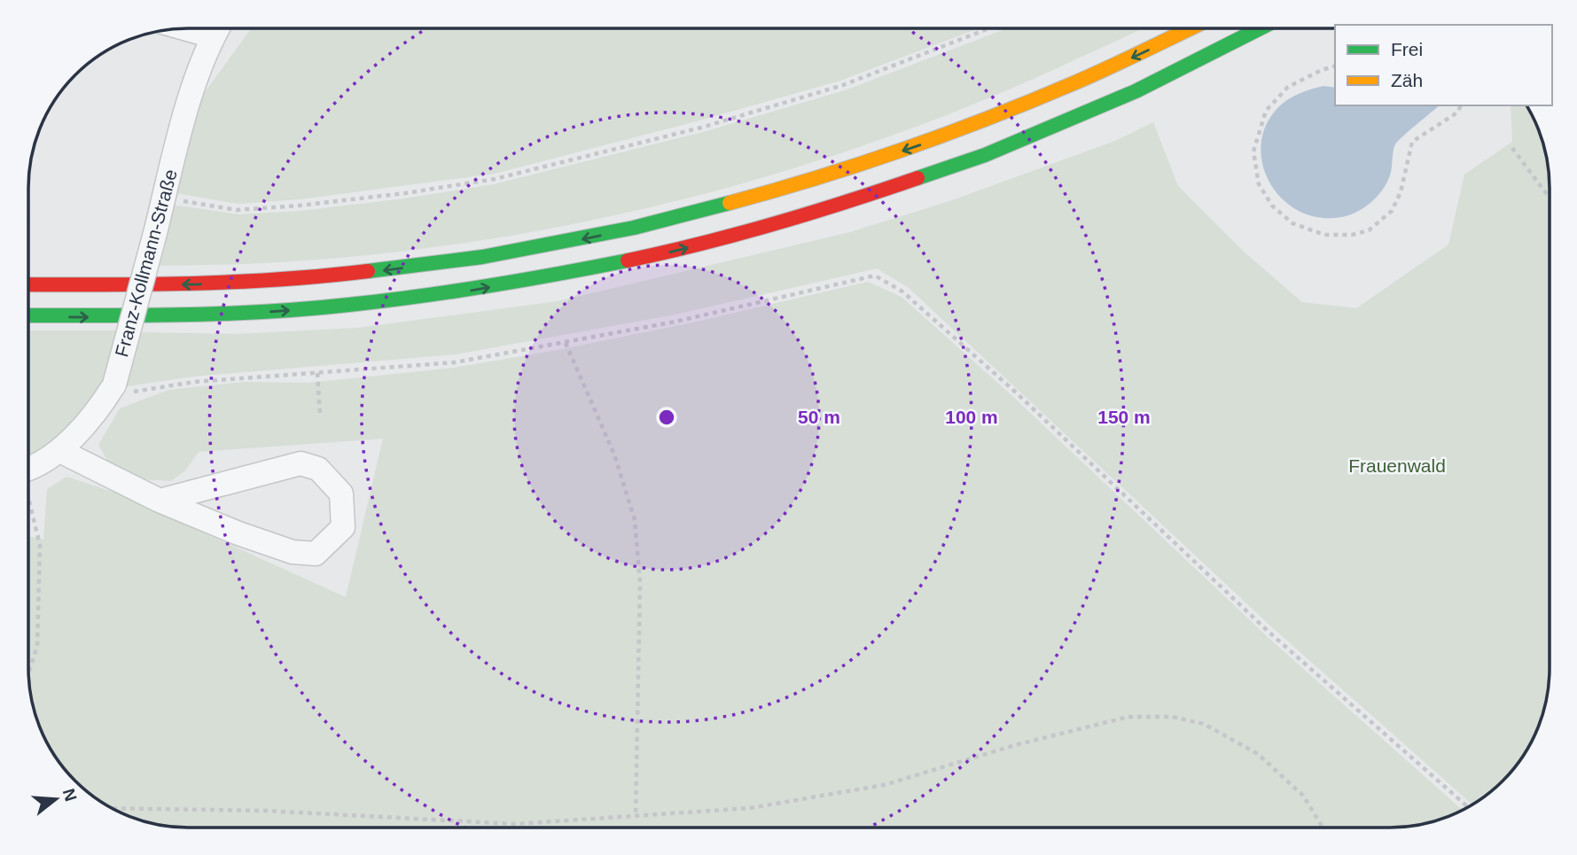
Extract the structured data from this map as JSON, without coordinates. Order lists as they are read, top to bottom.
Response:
{
  "streets": {
    "street": ["Franz-Kollmann-Straße"]
  },
  "parks": ["Frauenwald"],
  "legend": ["Frei", "Zäh"],
  "north": "right",
  "rings": ["50 m", "100 m", "150 m"]
}
